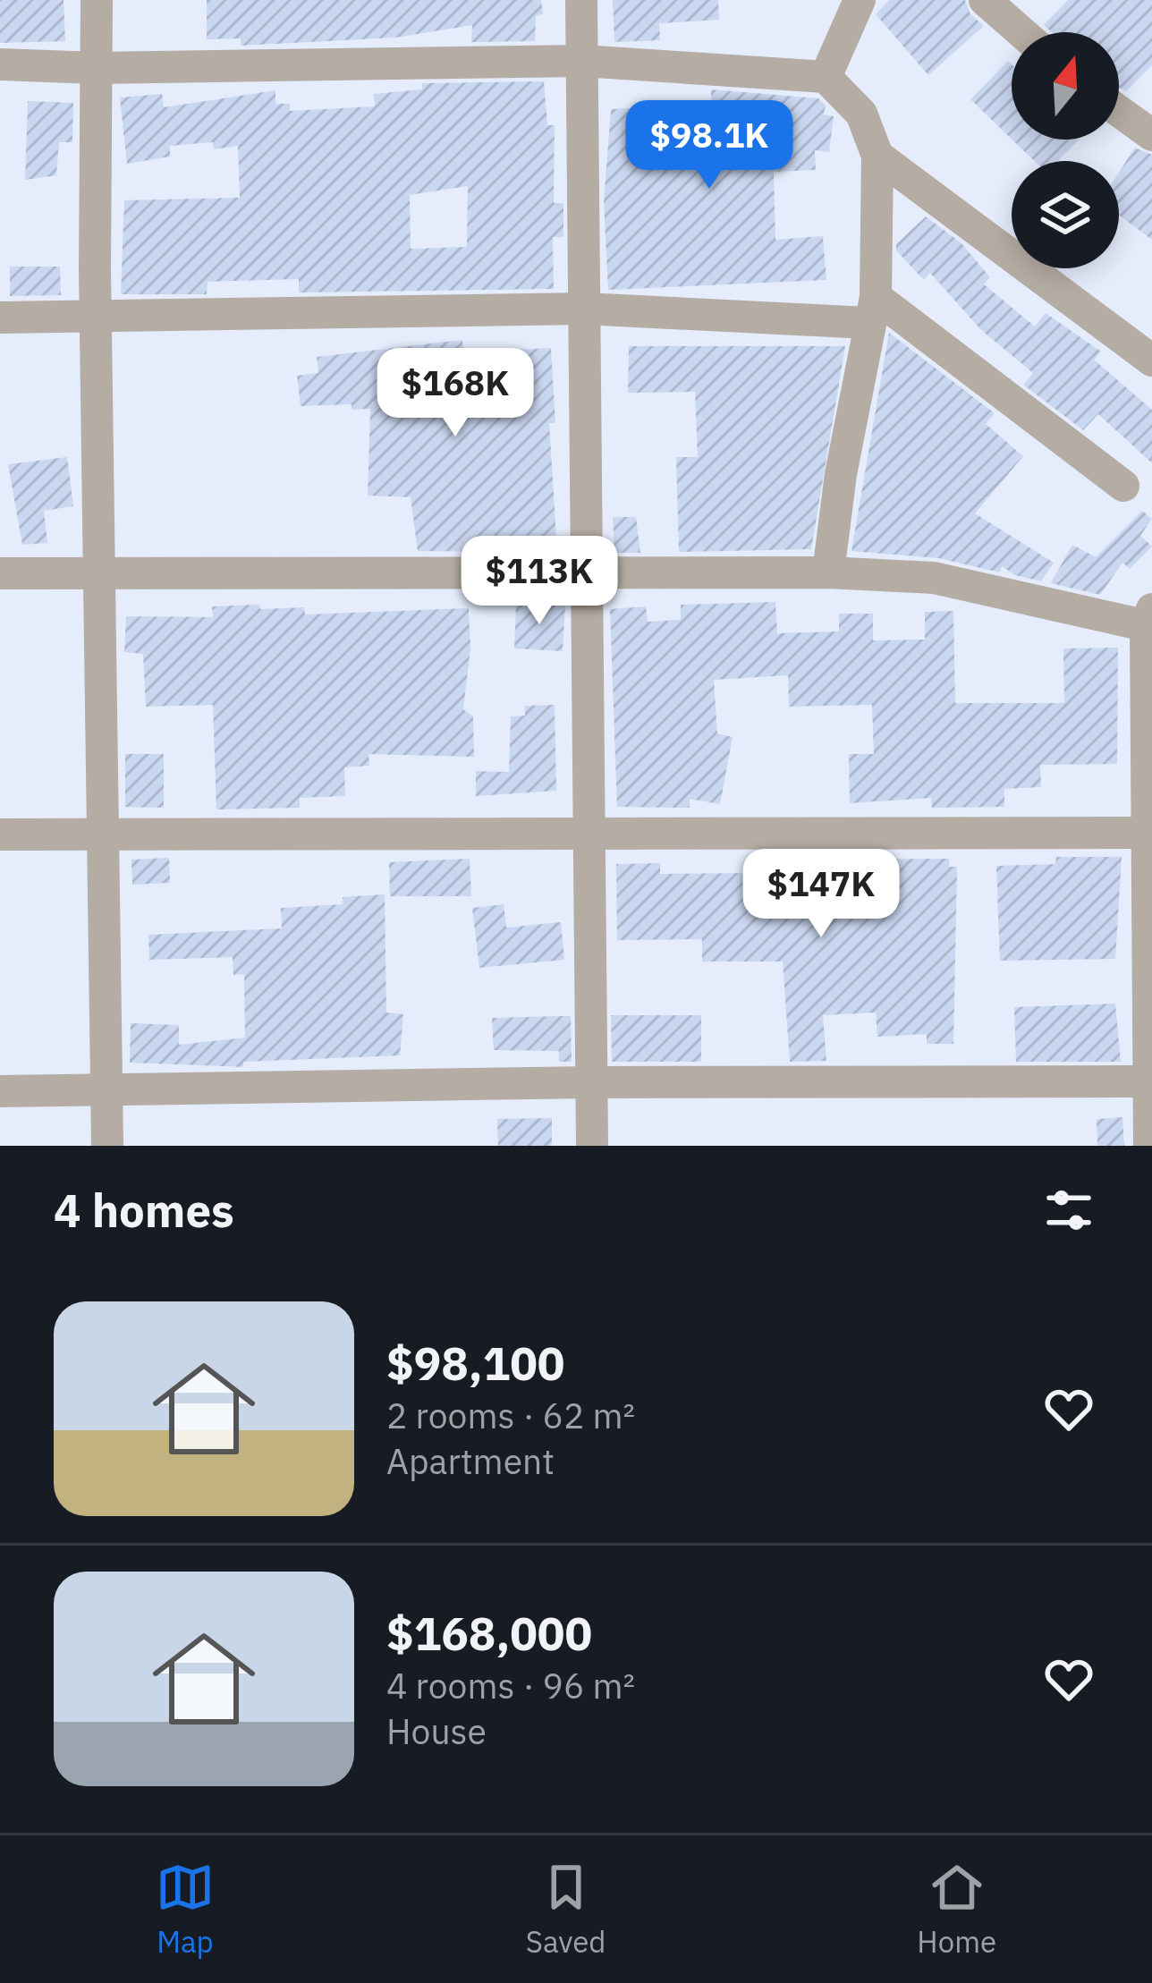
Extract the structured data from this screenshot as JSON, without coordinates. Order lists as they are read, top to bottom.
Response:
{
  "north": "top",
  "page": {
    "price": [
      "$98.1K",
      "$168K",
      "$113K",
      "$147K"
    ],
    "heading": "4 homes",
    "list": [
      {
        "name": "$98,100",
        "note": "2 rooms · 62 m² · Apartment"
      },
      {
        "name": "$168,000",
        "note": "4 rooms · 96 m² · House"
      }
    ],
    "tabs": ["Map", "Saved", "Home"]
  }
}
